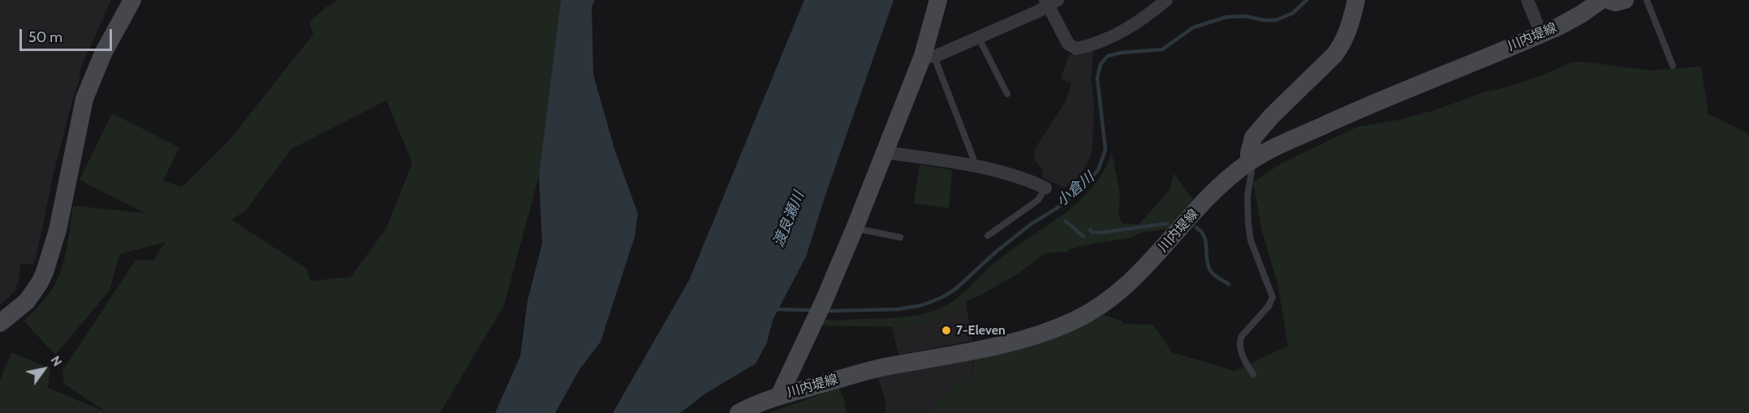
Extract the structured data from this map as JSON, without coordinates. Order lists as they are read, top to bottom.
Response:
{
  "streets": {
    "street": ["川内堤線"]
  },
  "water": ["小倉川", "渡良瀬川"],
  "places": ["7-Eleven"],
  "scale_bar": "50 m",
  "north": "top right"
}
